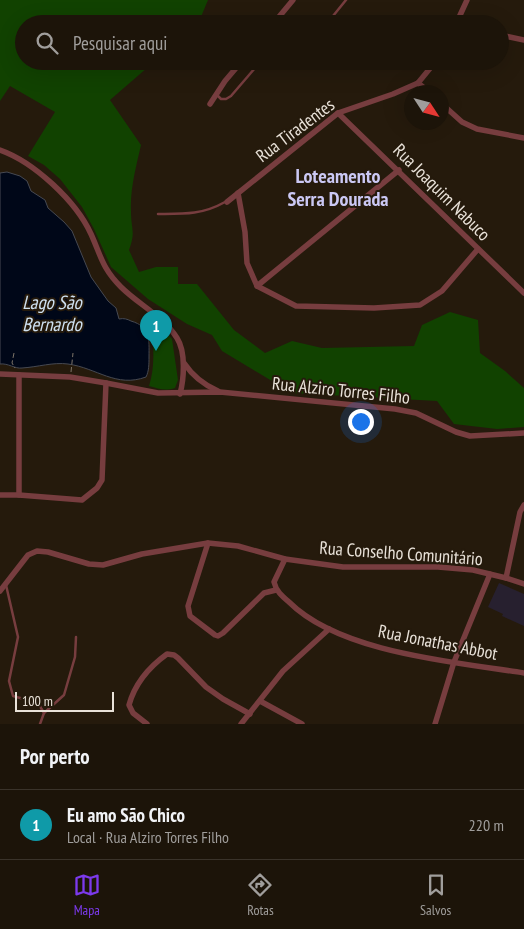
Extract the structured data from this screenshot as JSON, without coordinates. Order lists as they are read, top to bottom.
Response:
{
  "streets": {
    "street": [
      "Rua Tiradentes",
      "Rua Joaquim Nabuco",
      "Rua Alziro Torres Filho",
      "Rua Conselho Comunitário",
      "Rua Jonathas Abbot"
    ]
  },
  "crossings": [
    ["Rua Tiradentes", "Rua Joaquim Nabuco"]
  ],
  "districts": ["Loteamento Serra Dourada"],
  "water": ["Lago São Bernardo"],
  "scale_bar": "100 m",
  "north": "bottom right",
  "page": {
    "search": "Pesquisar aqui",
    "pins": "1",
    "scale": "100 m",
    "heading": "Por perto",
    "list": [
      {
        "mark": "1",
        "name": "Eu amo São Chico",
        "note": "Local · Rua Alziro Torres Filho",
        "value": "220 m"
      }
    ],
    "nav": ["Mapa", "Rotas", "Salvos"]
  }
}
